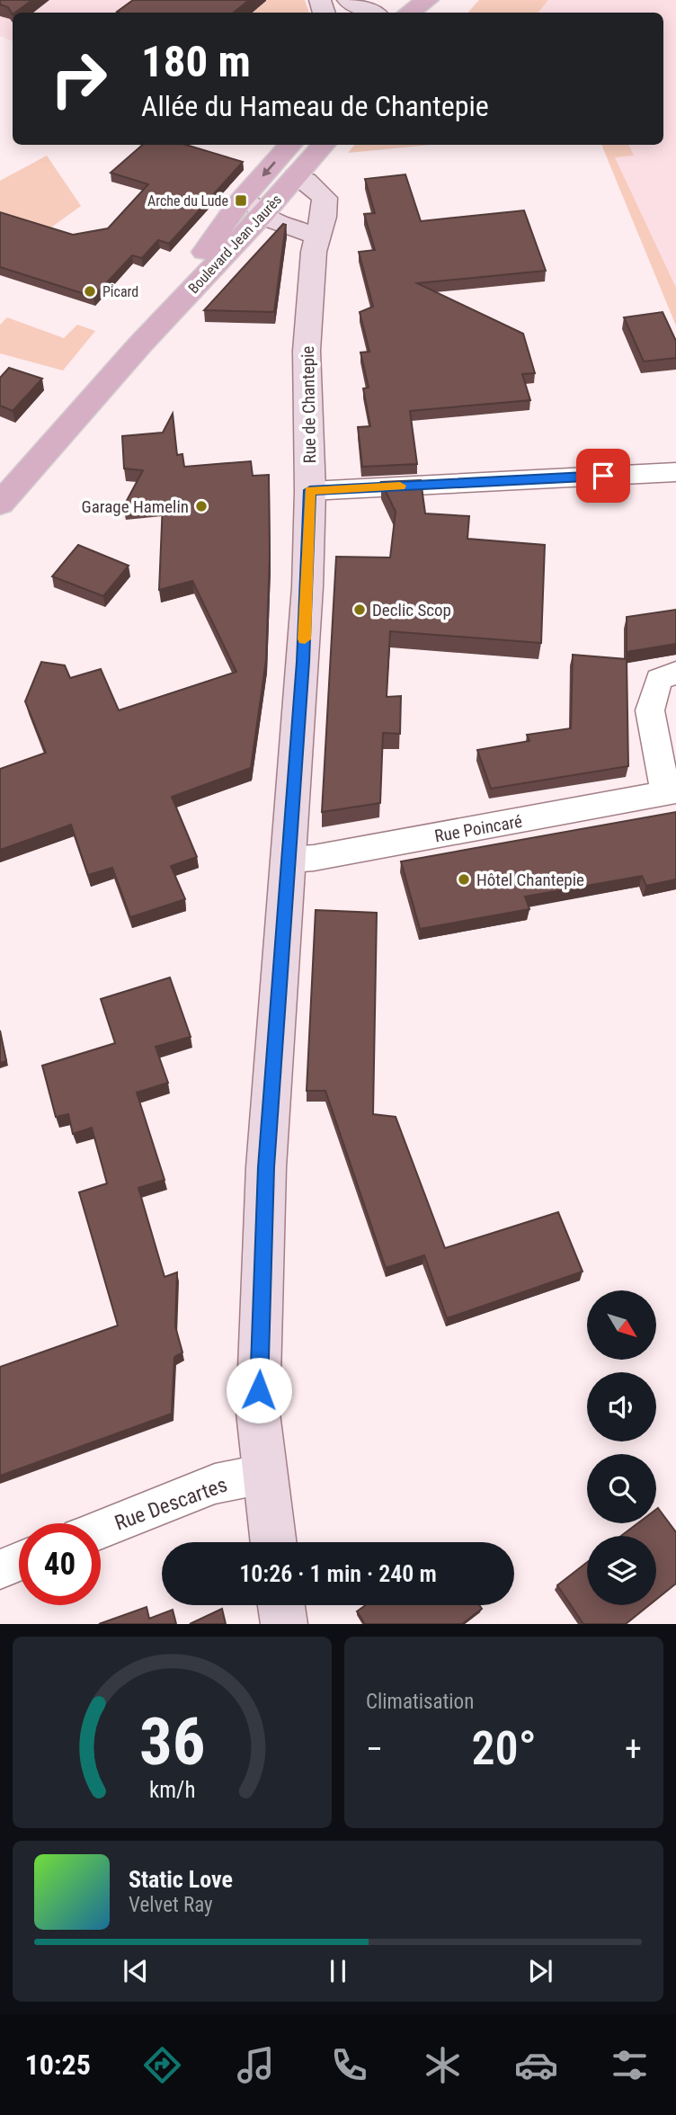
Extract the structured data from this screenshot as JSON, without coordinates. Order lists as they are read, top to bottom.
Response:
{
  "streets": {
    "main road": ["Boulevard Jean Jaurès"],
    "street": ["Rue de Chantepie", "Rue Poincaré", "Rue Descartes"]
  },
  "crossings": [
    ["Boulevard Jean Jaurès", "Rue de Chantepie"],
    ["Rue de Chantepie", "Rue Poincaré"],
    ["Rue de Chantepie", "Rue Descartes"]
  ],
  "places": {
    "transit": ["Arche du Lude"],
    "other": [
      "Picard",
      "Garage Hamelin",
      "Declic Scop",
      "Hôtel Chantepie"
    ]
  },
  "north": "bottom right",
  "page": {
    "turn": ["180 m", "Allée du Hameau de Chantepie"],
    "limit": "40",
    "trip": "10:26 · 1 min · 240 m",
    "tile": "Climatisation",
    "heat": ["−", "20°", "+"],
    "song": ["Static Love", "Velvet Ray"],
    "tabs": "10:25",
    "gauge": ["36", "km/h"]
  }
}
